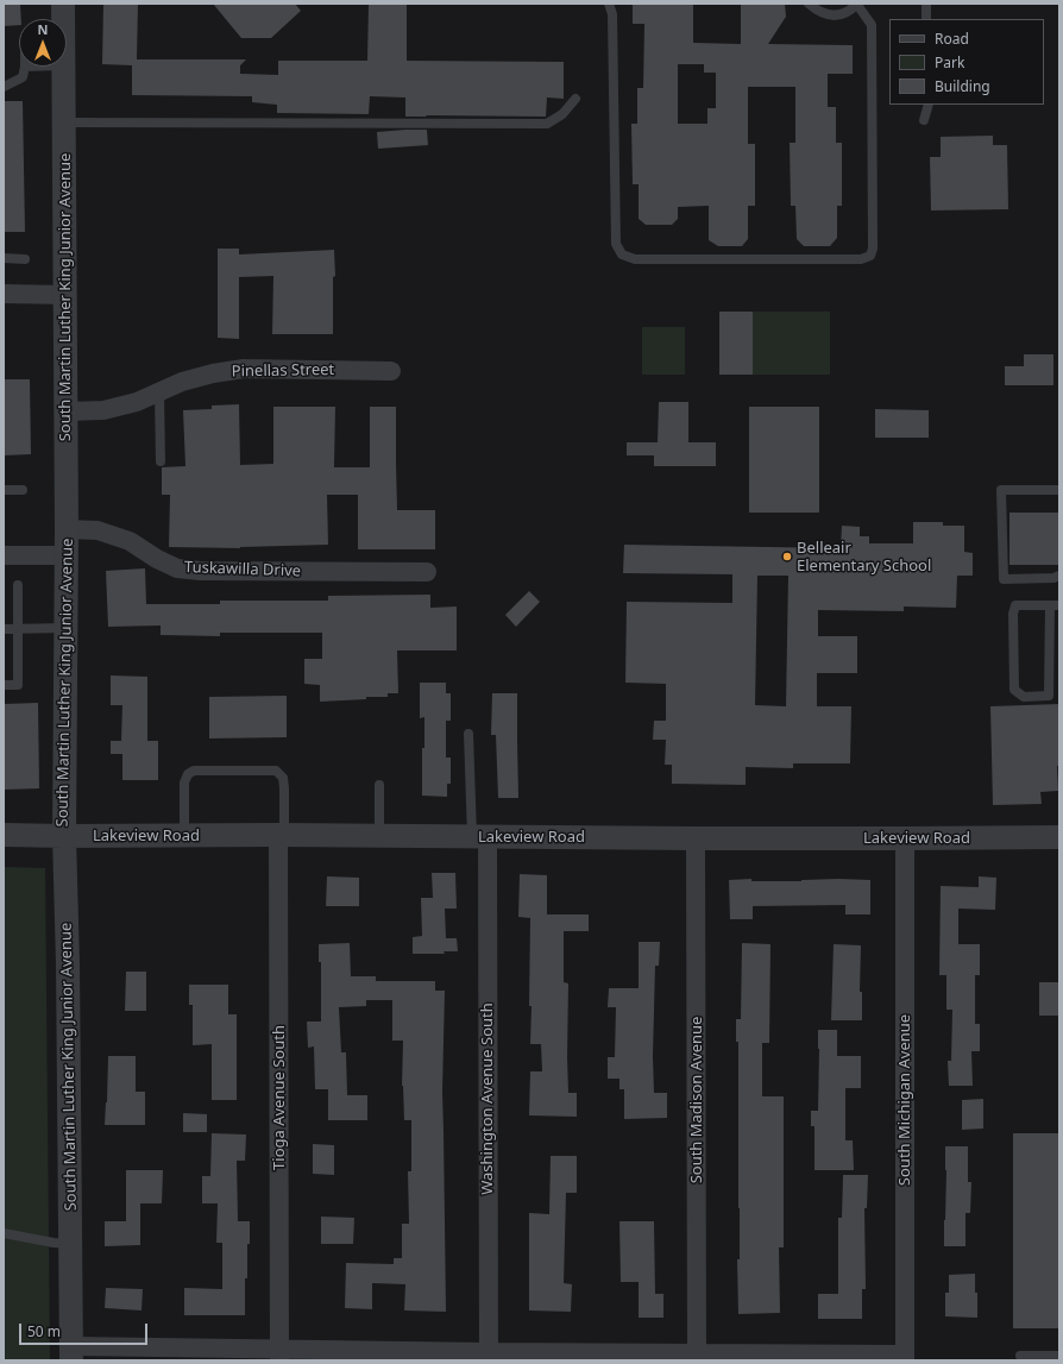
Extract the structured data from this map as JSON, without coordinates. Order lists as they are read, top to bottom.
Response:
{
  "streets": {
    "street": [
      "South Martin Luther King Junior Avenue",
      "Pinellas Street",
      "Tuskawilla Drive",
      "Lakeview Road",
      "Tioga Avenue South",
      "Washington Avenue South",
      "South Madison Avenue",
      "South Michigan Avenue"
    ]
  },
  "crossings": [
    ["South Martin Luther King Junior Avenue", "Pinellas Street"],
    ["South Martin Luther King Junior Avenue", "Tuskawilla Drive"],
    ["South Martin Luther King Junior Avenue", "Lakeview Road"],
    ["Lakeview Road", "Tioga Avenue South"],
    ["Lakeview Road", "Washington Avenue South"],
    ["Lakeview Road", "South Madison Avenue"],
    ["Lakeview Road", "South Michigan Avenue"]
  ],
  "places": ["Belleair Elementary School"],
  "legend": ["Road", "Park", "Building"],
  "scale_bar": "50 m",
  "north": "top"
}
